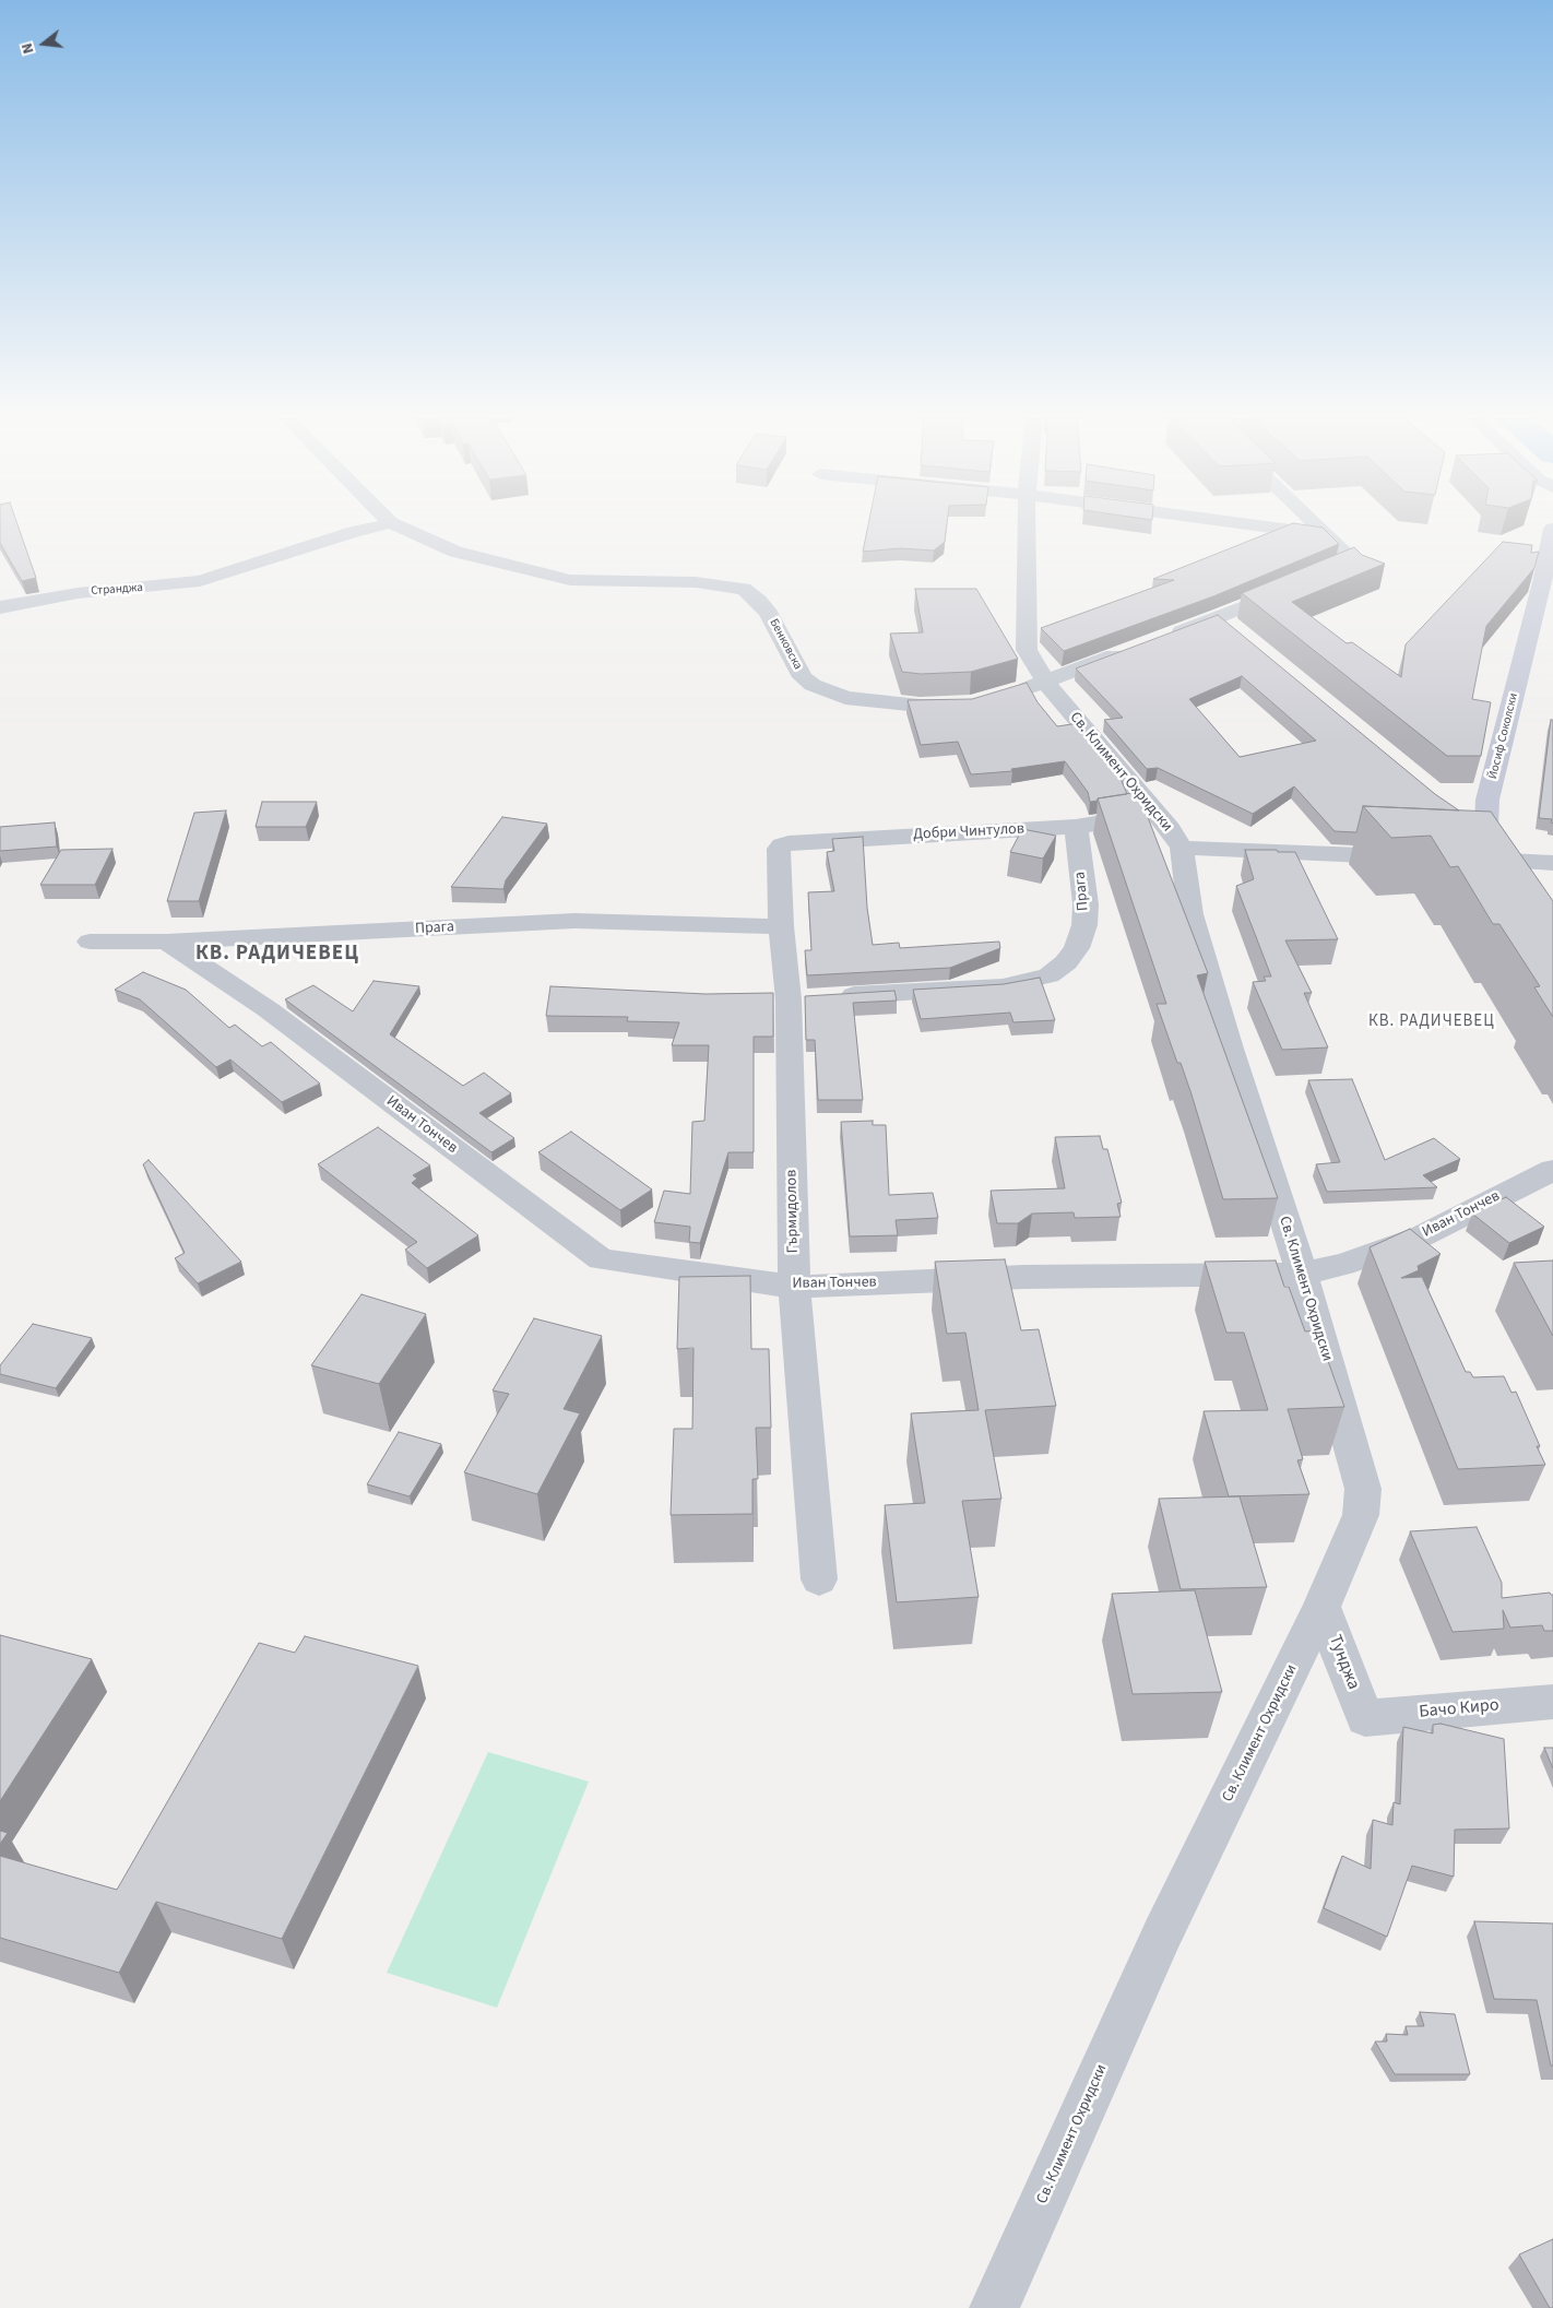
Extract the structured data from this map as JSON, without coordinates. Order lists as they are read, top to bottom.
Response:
{
  "streets": {
    "street": [
      "Странджа",
      "Бенковска",
      "Йосиф Соколски",
      "Св. Климент Охридски",
      "Добри Чинтулов",
      "Прага",
      "Иван Тончев",
      "Гърмидолов",
      "Тунджа",
      "Бачо Киро"
    ]
  },
  "crossings": [
    ["Св. Климент Охридски", "Добри Чинтулов"],
    ["Св. Климент Охридски", "Иван Тончев"],
    ["Св. Климент Охридски", "Тунджа"],
    ["Добри Чинтулов", "Прага"],
    ["Добри Чинтулов", "Гърмидолов"],
    ["Прага", "Иван Тончев"],
    ["Прага", "Гърмидолов"],
    ["Иван Тончев", "Гърмидолов"],
    ["Тунджа", "Бачо Киро"]
  ],
  "districts": ["КВ. РАДИЧЕВЕЦ", "КВ. РАДИЧЕВЕЦ"],
  "north": "left"
}
